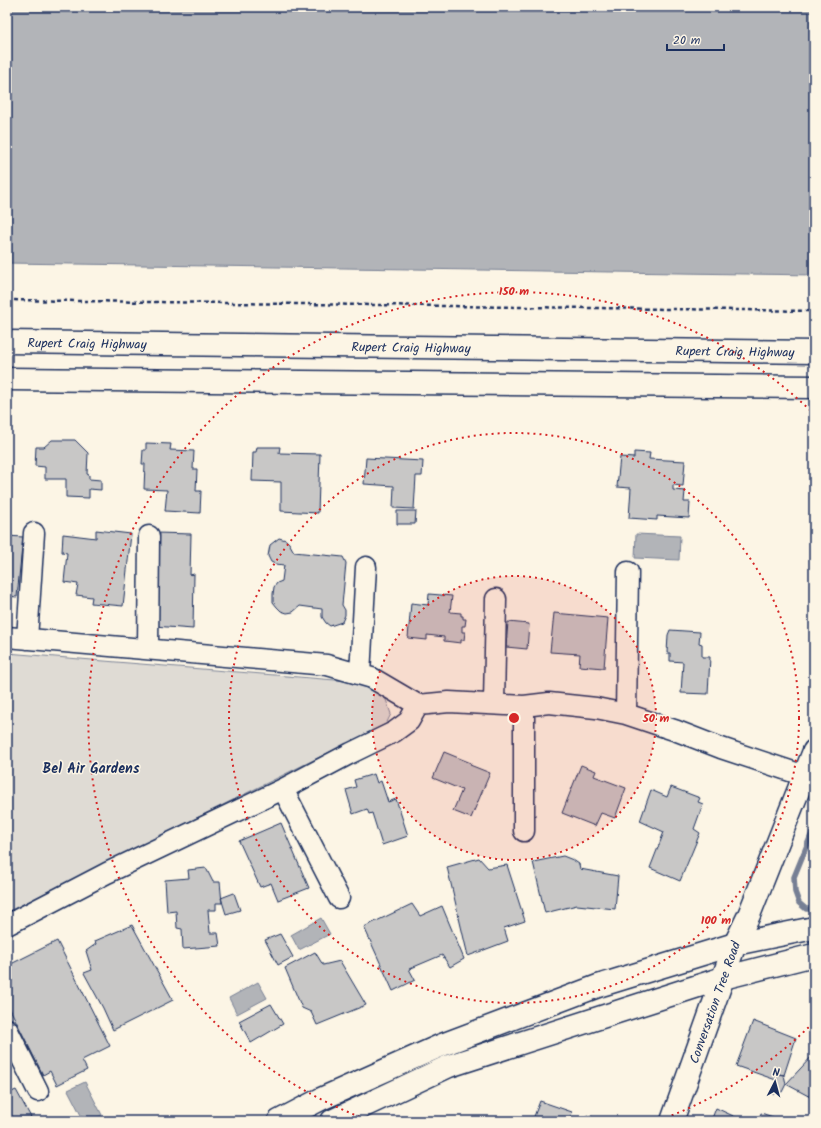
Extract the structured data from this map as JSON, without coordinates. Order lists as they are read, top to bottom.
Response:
{
  "streets": {
    "main road": ["Rupert Craig Highway", "Conversation Tree Road"]
  },
  "districts": ["Bel Air Gardens"],
  "scale_bar": "20 m",
  "north": "top",
  "rings": ["150 m", "50 m", "100 m"]
}
